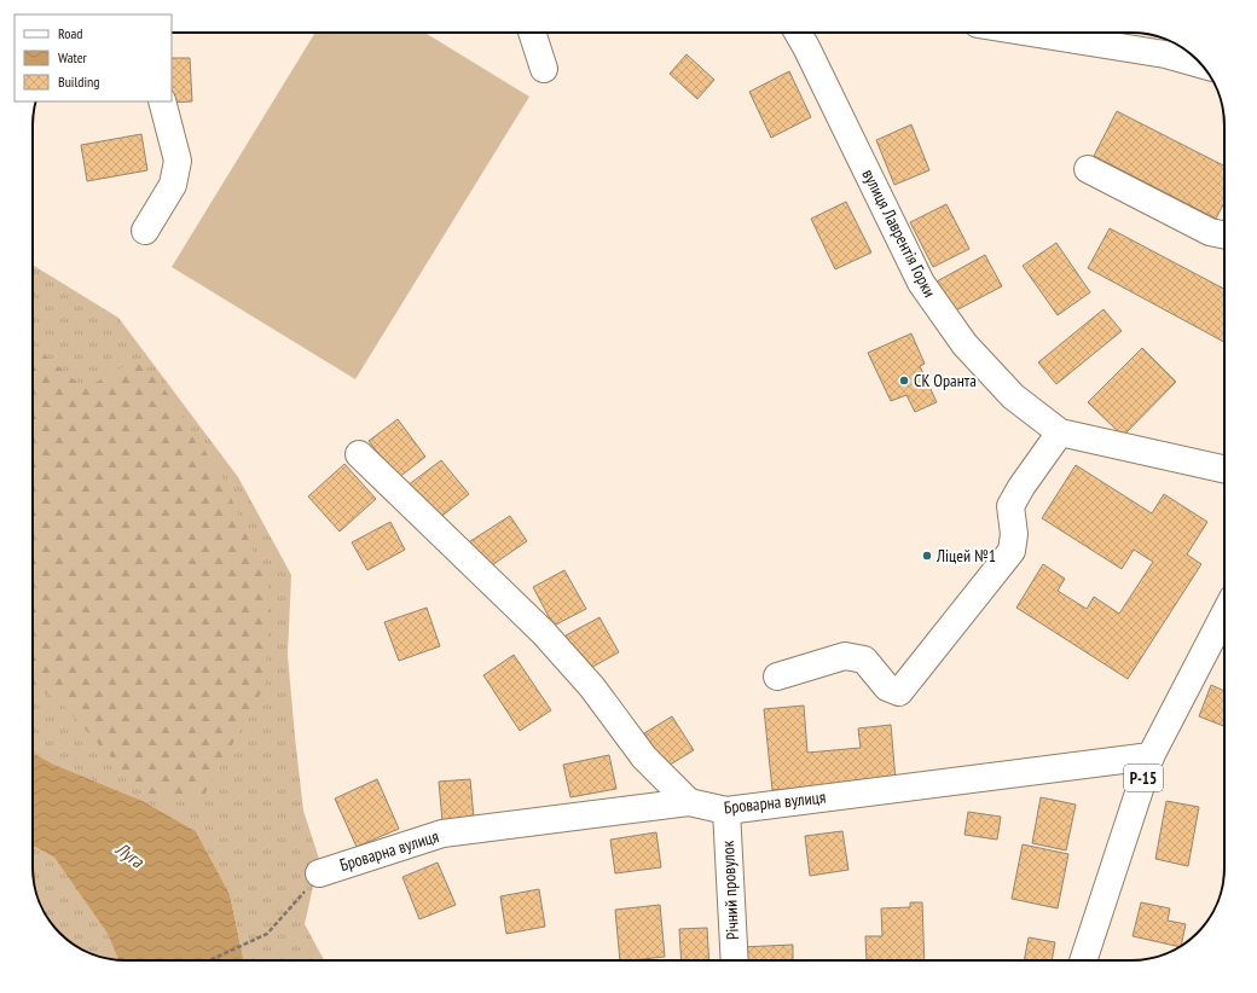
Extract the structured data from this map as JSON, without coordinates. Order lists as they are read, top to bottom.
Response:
{
  "streets": {
    "street": [
      "вулиця Лаврентія Горки",
      "Р-15",
      "Броварна вулиця",
      "Річний провулок"
    ]
  },
  "crossings": [
    ["Р-15", "Броварна вулиця"],
    ["Броварна вулиця", "Річний провулок"]
  ],
  "water": ["Луга"],
  "places": ["СК Оранта", "Ліцей №1"],
  "legend": ["Road", "Water", "Building"]
}
